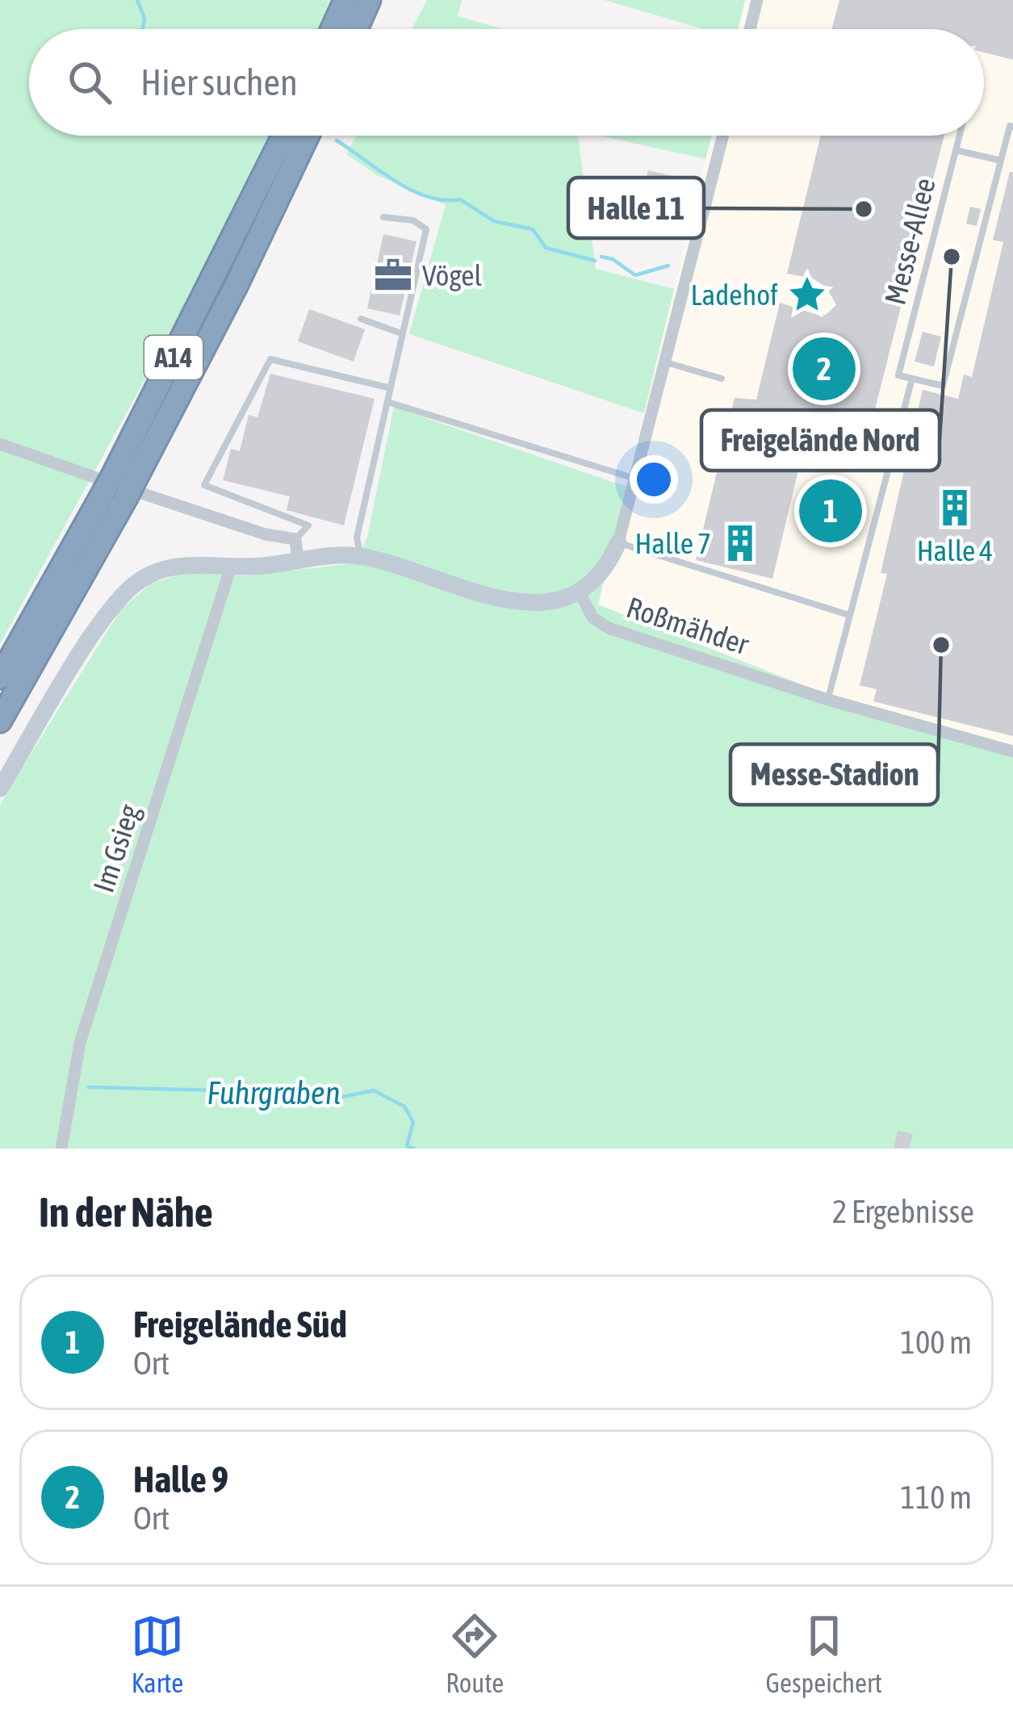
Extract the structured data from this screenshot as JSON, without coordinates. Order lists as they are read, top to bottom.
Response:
{
  "streets": {
    "highway": ["A14"],
    "street": ["Roßmähder", "Im Gsieg"],
    "lane": ["Messe-Allee"]
  },
  "water": ["Fuhrgraben"],
  "places": {
    "other": ["Halle 11", "Freigelände Nord", "Messe-Stadion"],
    "office": ["Vögel"],
    "place": ["Ladehof"],
    "building": ["Halle 4", "Halle 7"]
  },
  "page": {
    "search": "Hier suchen",
    "pins": ["2", "1"],
    "heading": ["In der Nähe", "2 Ergebnisse"],
    "list": [
      {
        "mark": "1",
        "name": "Freigelände Süd",
        "note": "Ort",
        "value": "100 m"
      },
      {
        "mark": "2",
        "name": "Halle 9",
        "note": "Ort",
        "value": "110 m"
      }
    ],
    "nav": ["Karte", "Route", "Gespeichert"]
  }
}
